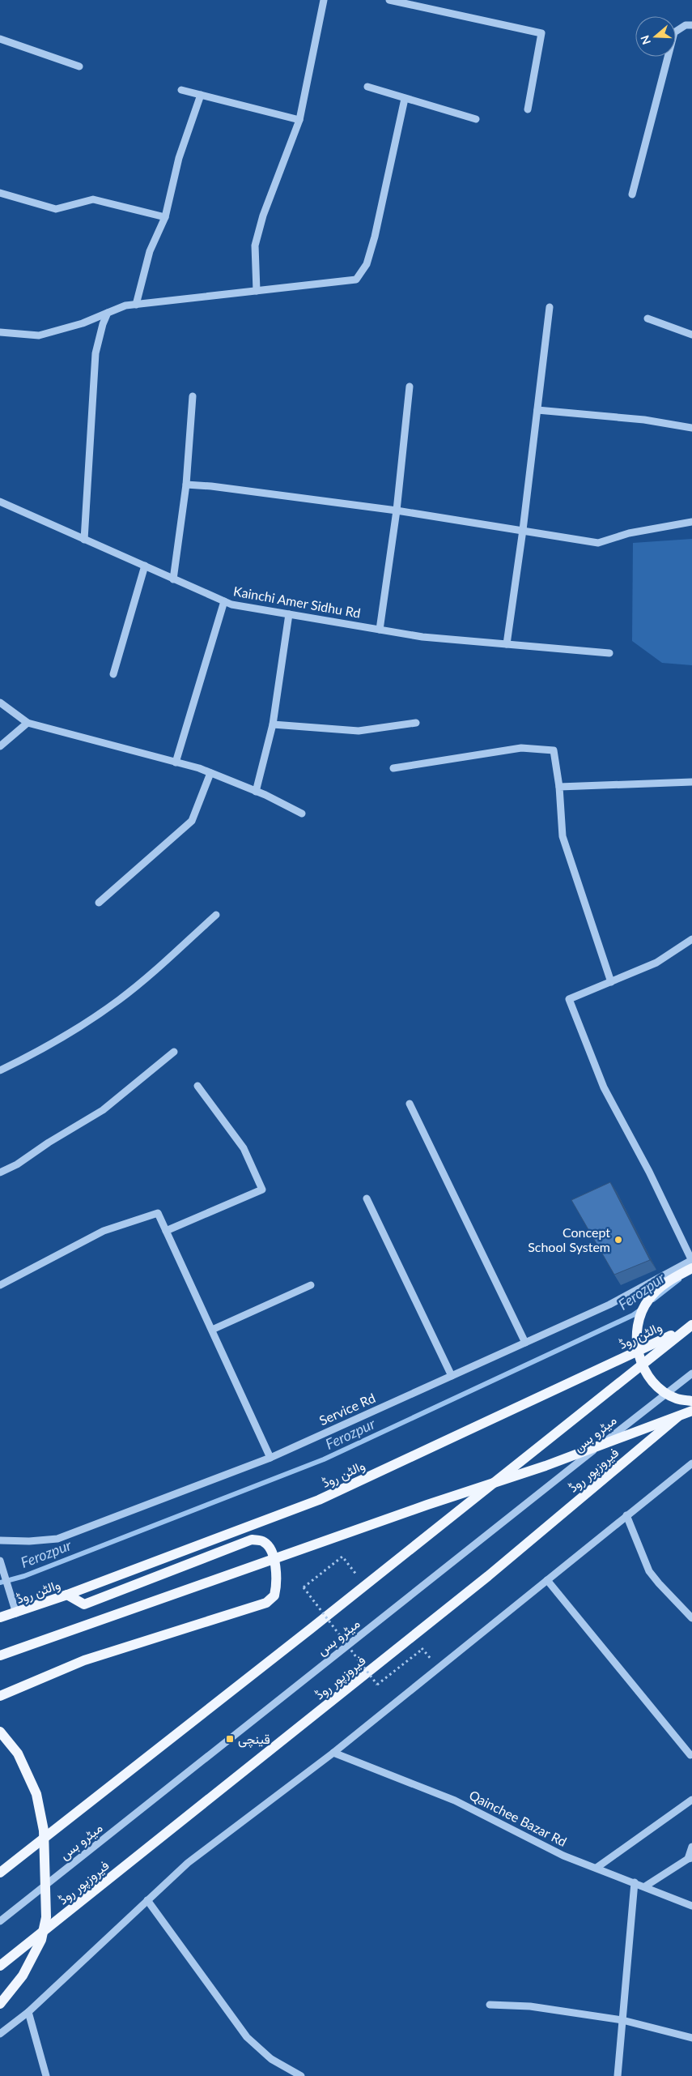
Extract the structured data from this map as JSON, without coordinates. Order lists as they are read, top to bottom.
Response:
{
  "streets": {
    "main road": ["والٹن روڈ", "فیروزپور روڈ"],
    "street": [
      "Kainchi Amer Sidhu Rd",
      "Service Rd",
      "میٹرو بس",
      "Qainchee Bazar Rd"
    ]
  },
  "water": ["Ferozpur"],
  "places": {
    "other": ["Concept School System"],
    "transit": ["قینچی"]
  },
  "north": "left"
}
